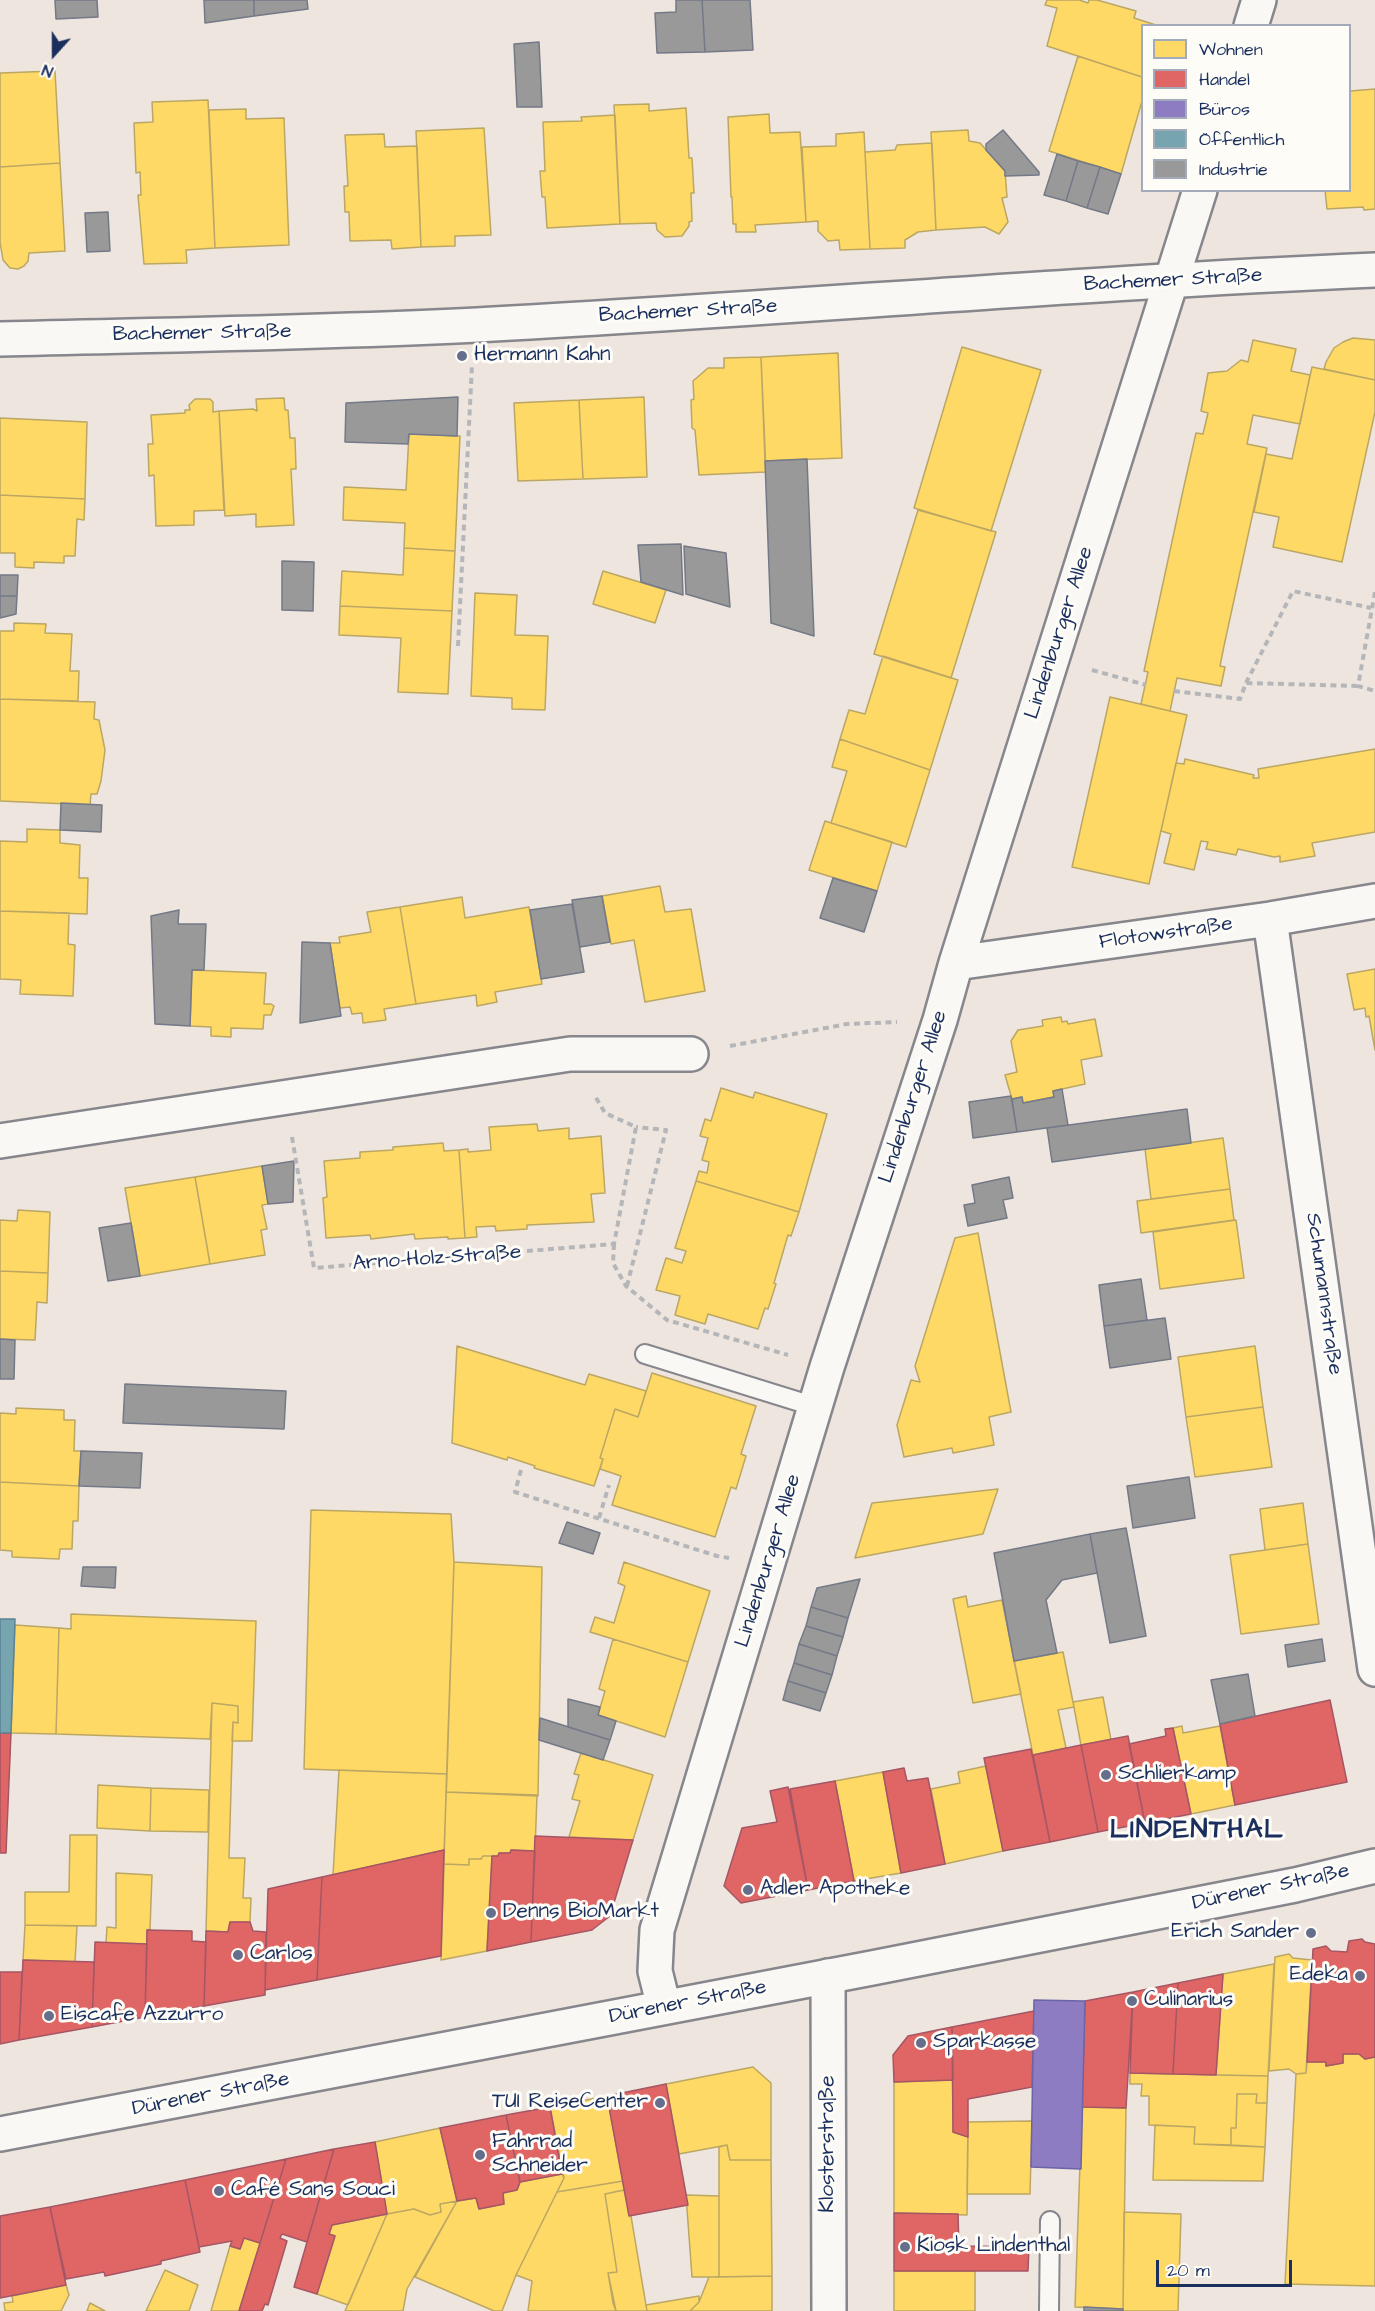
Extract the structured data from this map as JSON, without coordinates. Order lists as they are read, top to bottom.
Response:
{
  "streets": {
    "street": [
      "Bachemer Straße",
      "Lindenburger Allee",
      "Flotowstraße",
      "Schumannstraße",
      "Dürener Straße",
      "Klosterstraße"
    ],
    "path": ["Arno-Holz-Straße"]
  },
  "crossings": [
    ["Bachemer Straße", "Lindenburger Allee"],
    ["Lindenburger Allee", "Flotowstraße"],
    ["Lindenburger Allee", "Dürener Straße"],
    ["Flotowstraße", "Schumannstraße"],
    ["Dürener Straße", "Klosterstraße"]
  ],
  "districts": ["LINDENTHAL"],
  "places": [
    "Hermann Kahn",
    "Schlierkamp",
    "Adler Apotheke",
    "Denns BioMarkt",
    "Erich Sander",
    "Carlos",
    "Edeka",
    "Culinarius",
    "Eiscafe Azzurro",
    "Sparkasse",
    "TUI ReiseCenter",
    "Fahrrad Schneider",
    "Café Sans Souci",
    "Kiosk Lindenthal"
  ],
  "legend": [
    "Wohnen",
    "Handel",
    "Büros",
    "Öffentlich",
    "Industrie"
  ],
  "scale_bar": "20 m",
  "north": "bottom"
}
